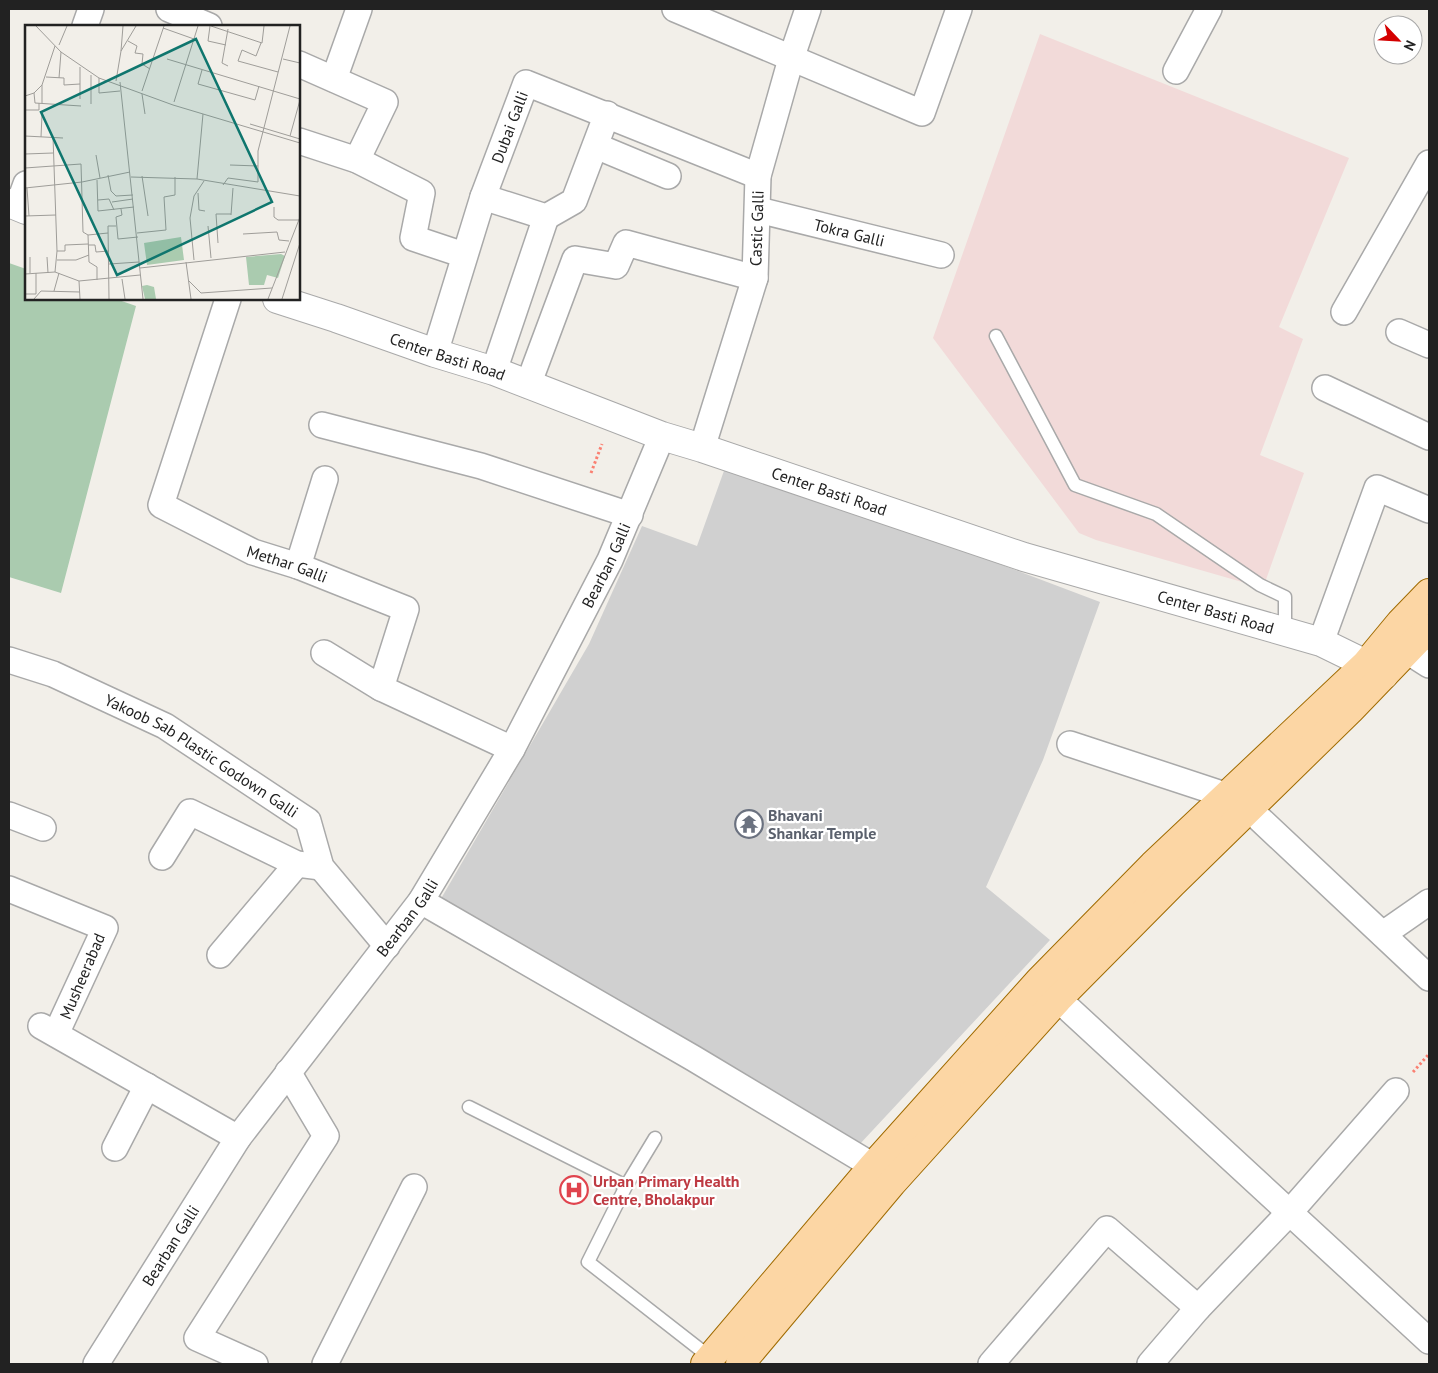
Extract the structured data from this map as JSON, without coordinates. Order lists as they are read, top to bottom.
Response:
{
  "streets": {
    "street": [
      "Dubai Galli",
      "Castic Galli",
      "Tokra Galli",
      "Center Basti Road",
      "Methar Galli",
      "Bearban Galli",
      "Yakoob Sab Plastic Godown Galli",
      "Musheerabad"
    ]
  },
  "crossings": [
    ["Dubai Galli", "Castic Galli"],
    ["Dubai Galli", "Center Basti Road"],
    ["Castic Galli", "Tokra Galli"],
    ["Castic Galli", "Center Basti Road"],
    ["Center Basti Road", "Bearban Galli"],
    ["Bearban Galli", "Yakoob Sab Plastic Godown Galli"]
  ],
  "places": {
    "temple": ["Bhavani Shankar Temple"],
    "hospital": ["Urban Primary Health Centre, Bholakpur"]
  },
  "north": "bottom right"
}
